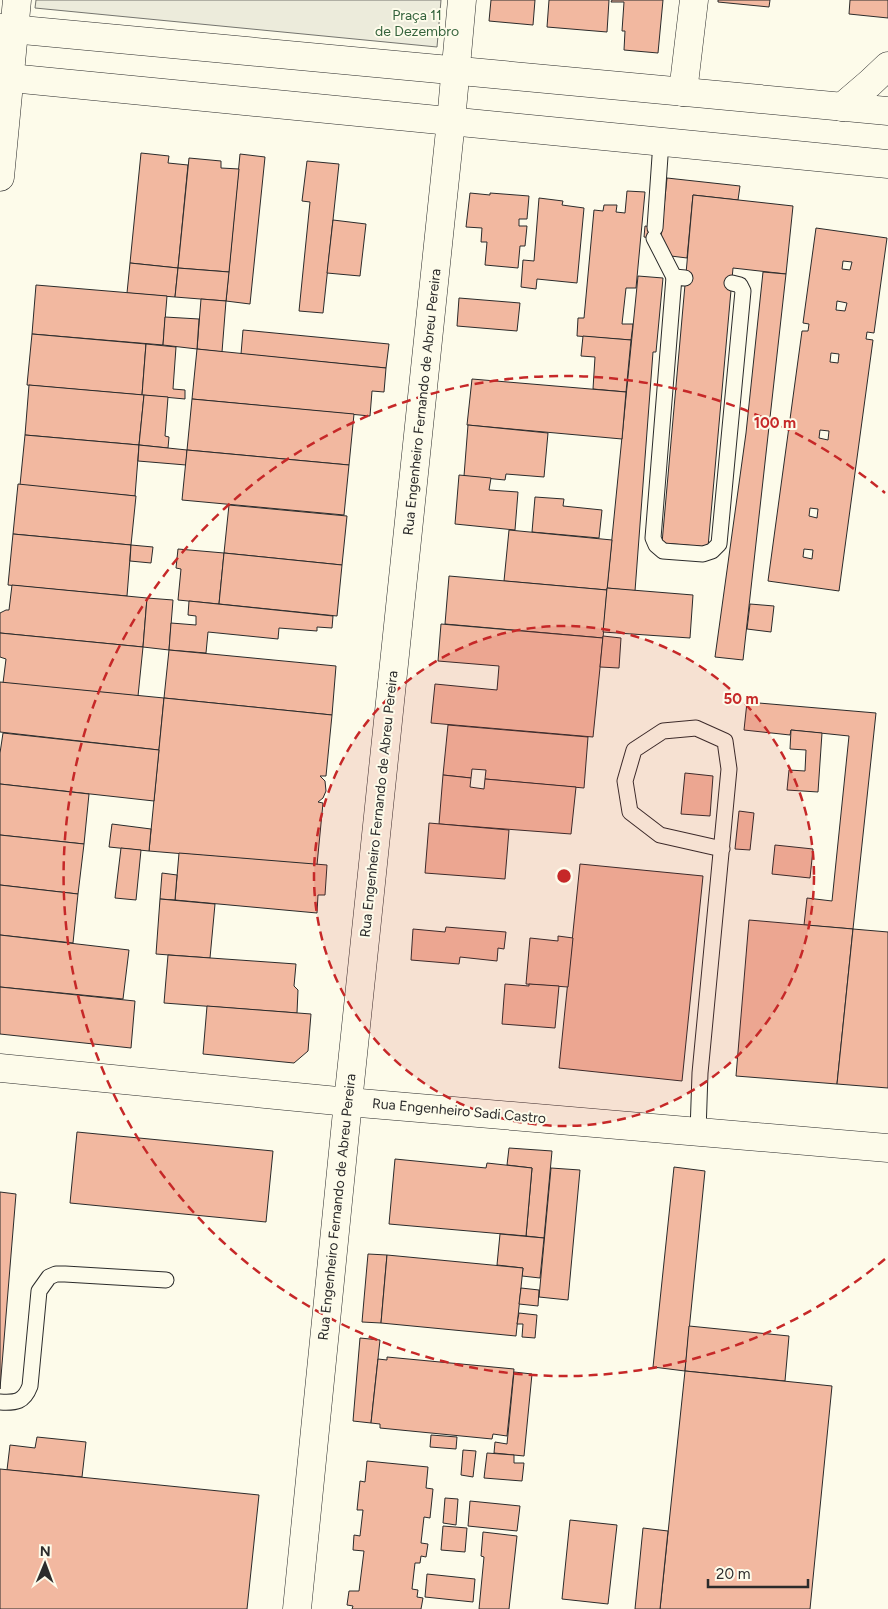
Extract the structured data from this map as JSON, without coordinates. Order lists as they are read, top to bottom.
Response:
{
  "streets": {
    "street": ["Rua Engenheiro Fernando de Abreu Pereira", "Rua Engenheiro Sadi Castro"]
  },
  "crossings": [
    ["Rua Engenheiro Fernando de Abreu Pereira", "Rua Engenheiro Sadi Castro"]
  ],
  "parks": ["Praça 11 de Dezembro"],
  "scale_bar": "20 m",
  "north": "top",
  "rings": ["100 m", "50 m"]
}
